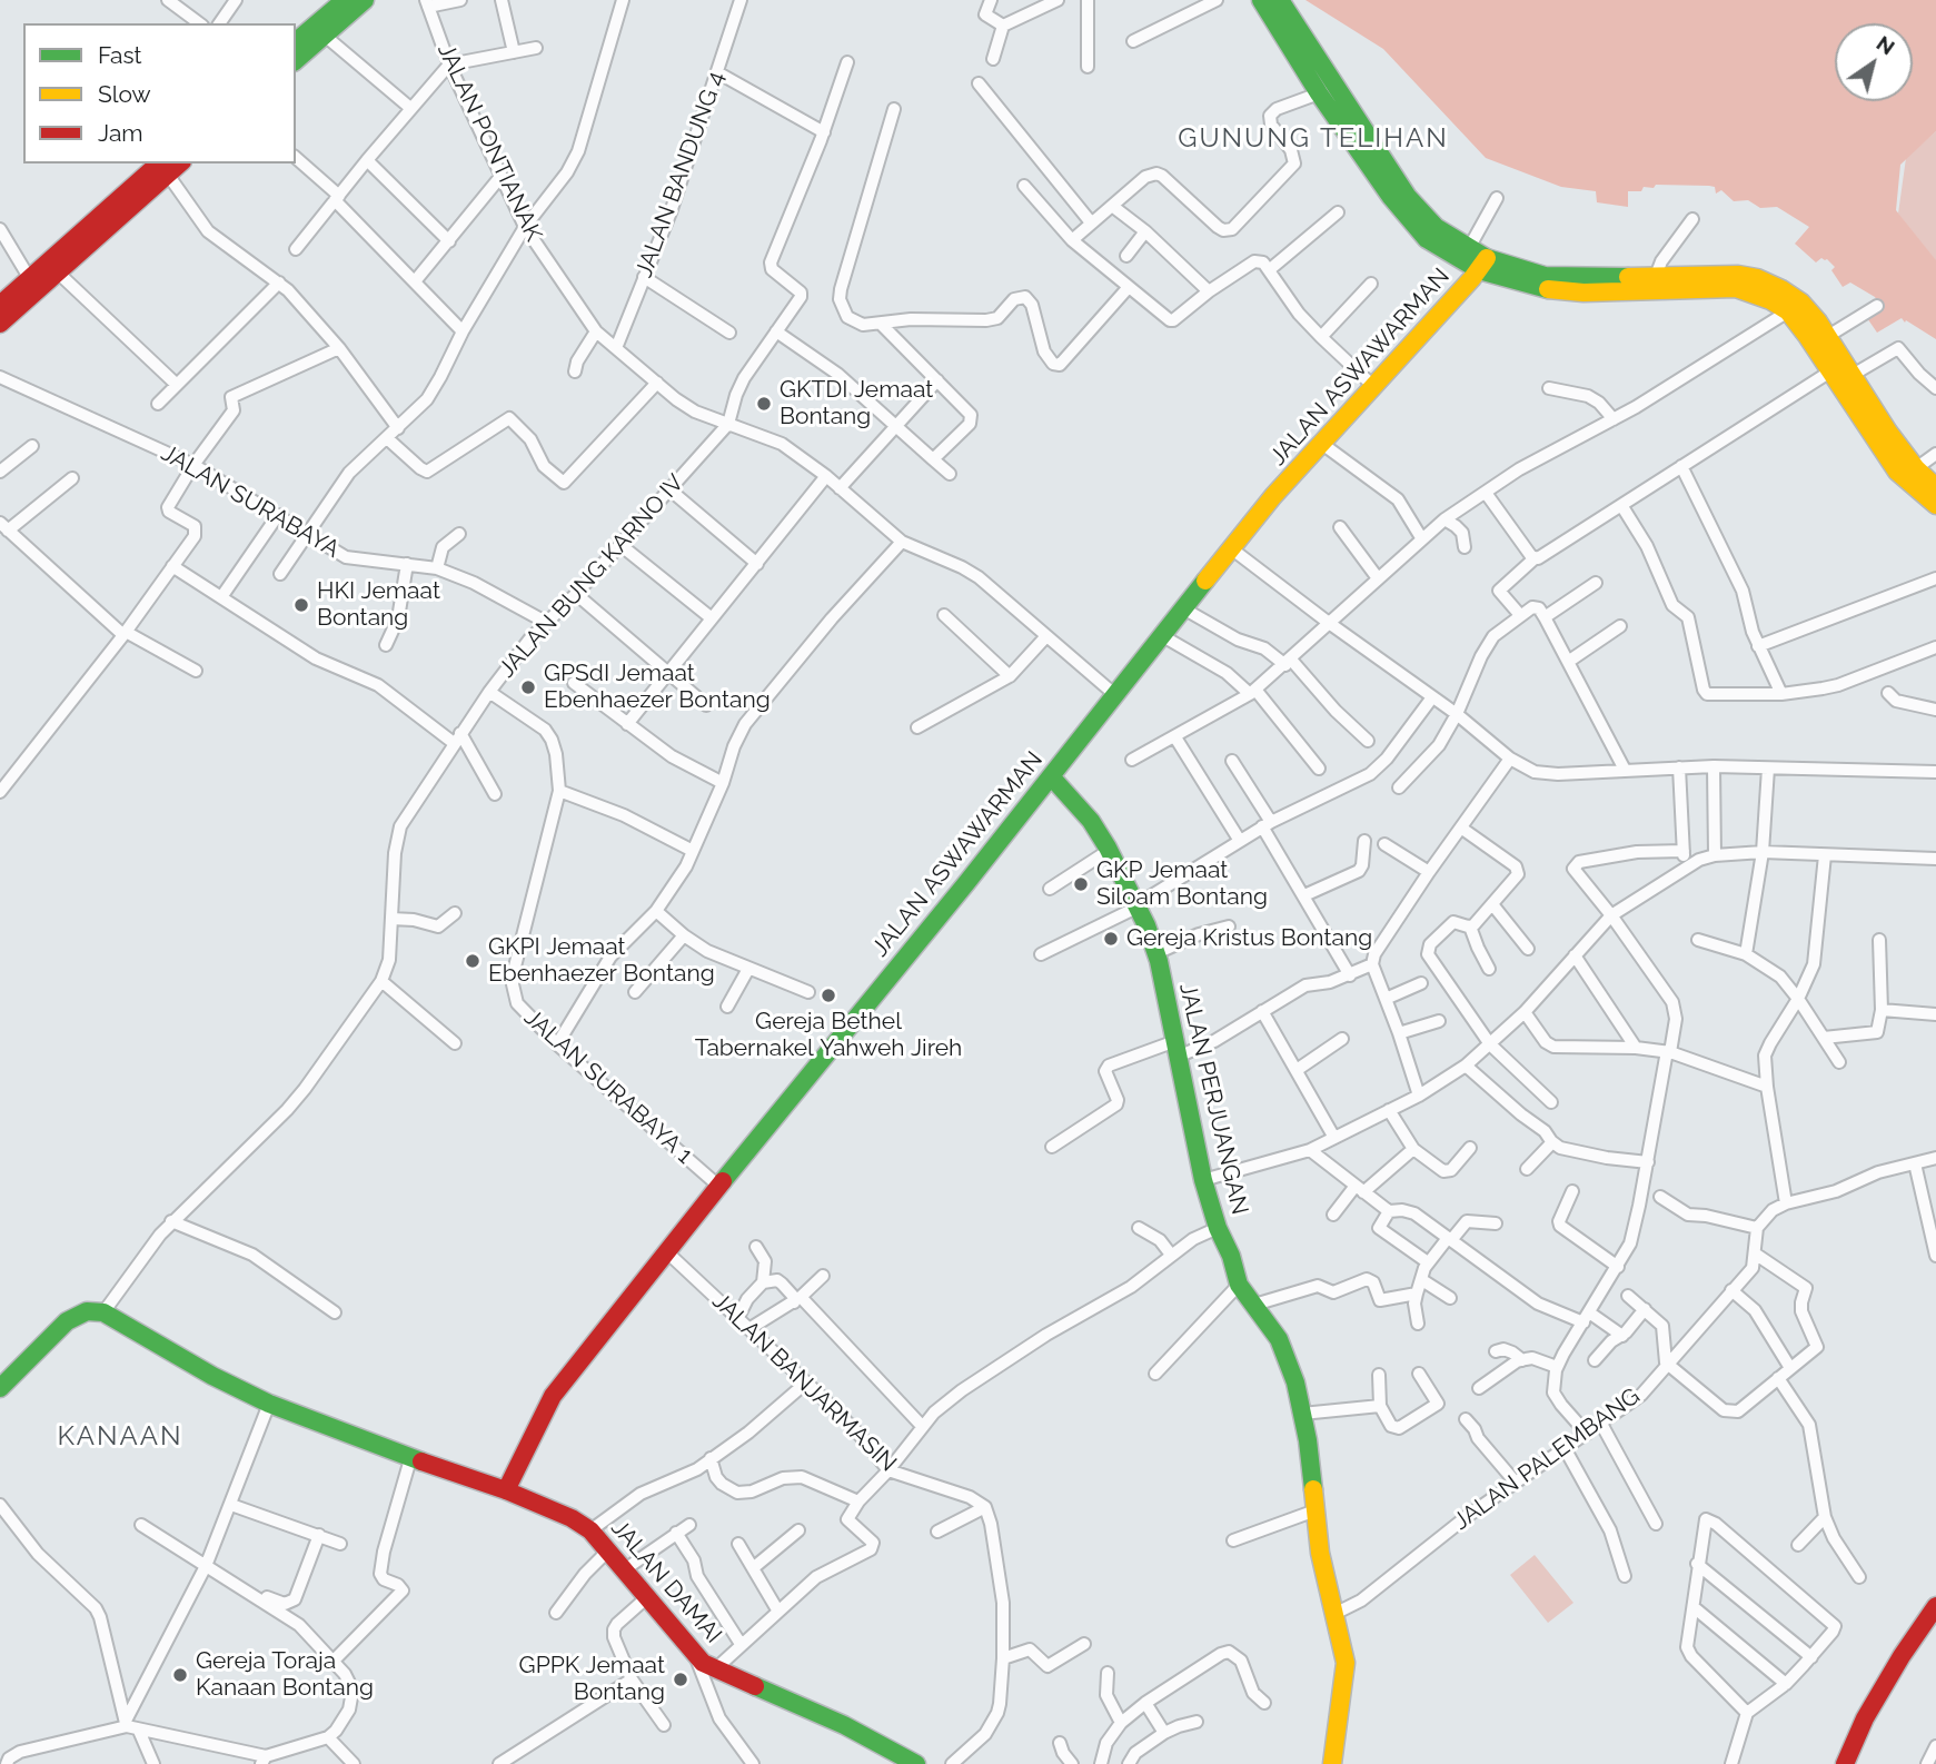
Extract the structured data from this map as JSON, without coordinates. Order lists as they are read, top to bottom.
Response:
{
  "streets": {
    "street": [
      "JALAN PONTIANAK",
      "JALAN BANDUNG 4",
      "JALAN ASWAWARMAN",
      "JALAN SURABAYA",
      "JALAN BUNG KARNO IV",
      "JALAN SURABAYA 1",
      "JALAN PERJUANGAN",
      "JALAN BANJARMASIN",
      "JALAN PALEMBANG",
      "JALAN DAMAI"
    ]
  },
  "crossings": [
    ["JALAN PONTIANAK", "JALAN BANDUNG 4"],
    ["JALAN PONTIANAK", "JALAN ASWAWARMAN"],
    ["JALAN PONTIANAK", "JALAN BUNG KARNO IV"],
    ["JALAN ASWAWARMAN", "JALAN SURABAYA 1"],
    ["JALAN ASWAWARMAN", "JALAN PERJUANGAN"],
    ["JALAN ASWAWARMAN", "JALAN BANJARMASIN"],
    ["JALAN ASWAWARMAN", "JALAN DAMAI"],
    ["JALAN SURABAYA", "JALAN BUNG KARNO IV"],
    ["JALAN BUNG KARNO IV", "JALAN SURABAYA 1"],
    ["JALAN BUNG KARNO IV", "JALAN DAMAI"],
    ["JALAN PERJUANGAN", "JALAN PALEMBANG"]
  ],
  "districts": ["GUNUNG TELIHAN", "KANAAN"],
  "places": [
    "GKTDI Jemaat Bontang",
    "HKI Jemaat Bontang",
    "GPSdI Jemaat Ebenhaezer Bontang",
    "GKP Jemaat Siloam Bontang",
    "Gereja Kristus Bontang",
    "GKPI Jemaat Ebenhaezer Bontang",
    "Gereja Bethel Tabernakel Yahweh Jireh",
    "Gereja Toraja Kanaan Bontang",
    "GPPK Jemaat Bontang"
  ],
  "legend": ["Fast", "Slow", "Jam"],
  "north": "top right"
}
